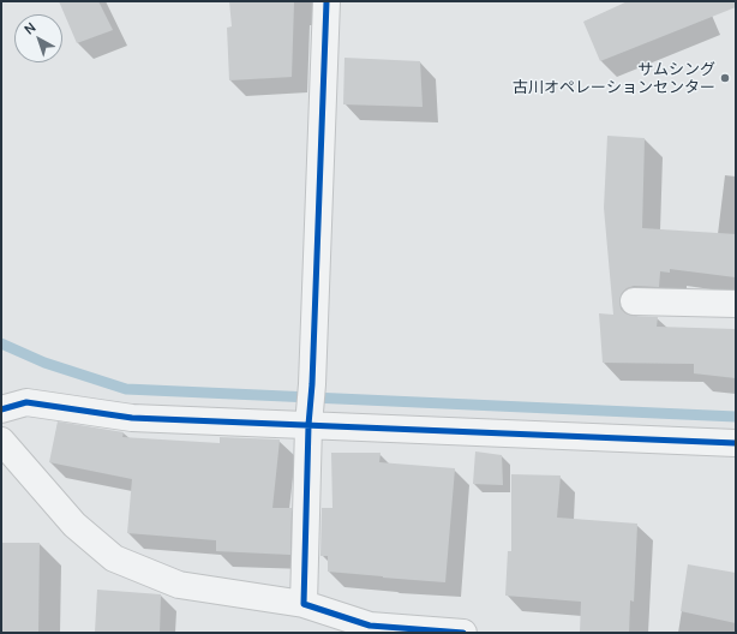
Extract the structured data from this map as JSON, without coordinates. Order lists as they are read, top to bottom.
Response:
{
  "places": ["サムシング 古川オペレーションセンター"],
  "north": "top left"
}
